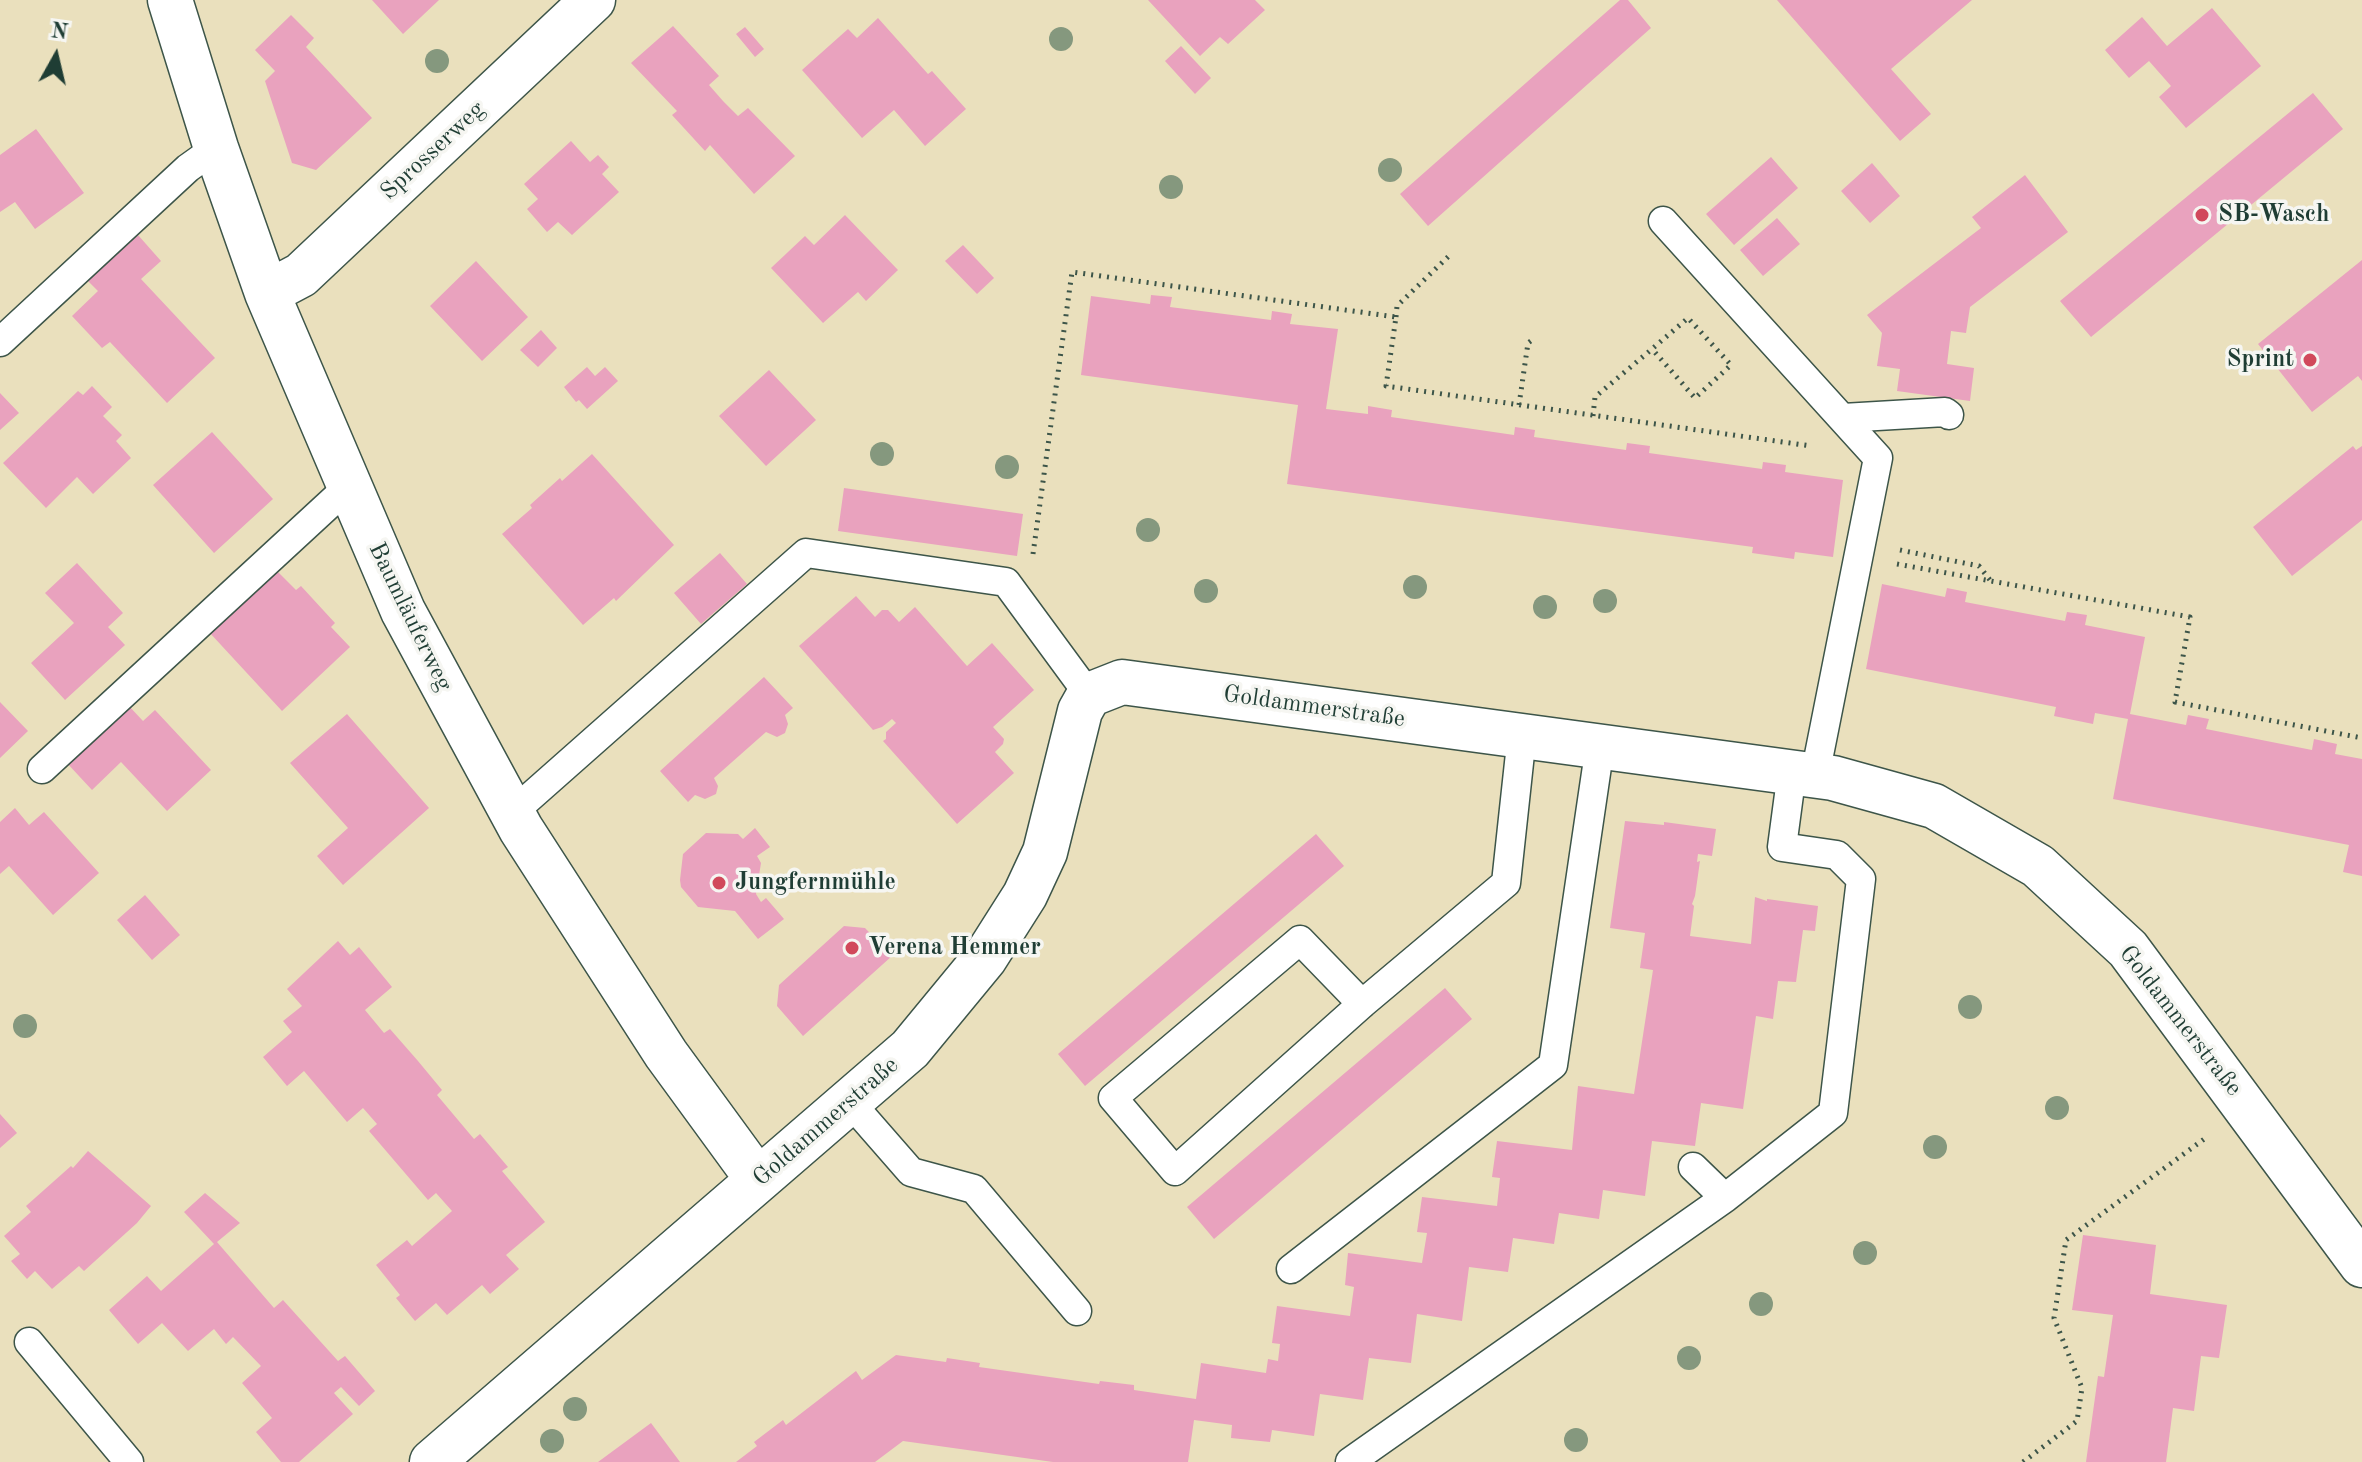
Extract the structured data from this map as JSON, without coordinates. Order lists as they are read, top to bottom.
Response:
{
  "streets": {
    "street": ["Sprosserweg", "Baumläuferweg", "Goldammerstraße"]
  },
  "crossings": [
    ["Sprosserweg", "Baumläuferweg"],
    ["Baumläuferweg", "Goldammerstraße"]
  ],
  "places": [
    "SB-Wasch",
    "Sprint",
    "Jungfernmühle",
    "Verena Hemmer"
  ],
  "north": "top"
}
